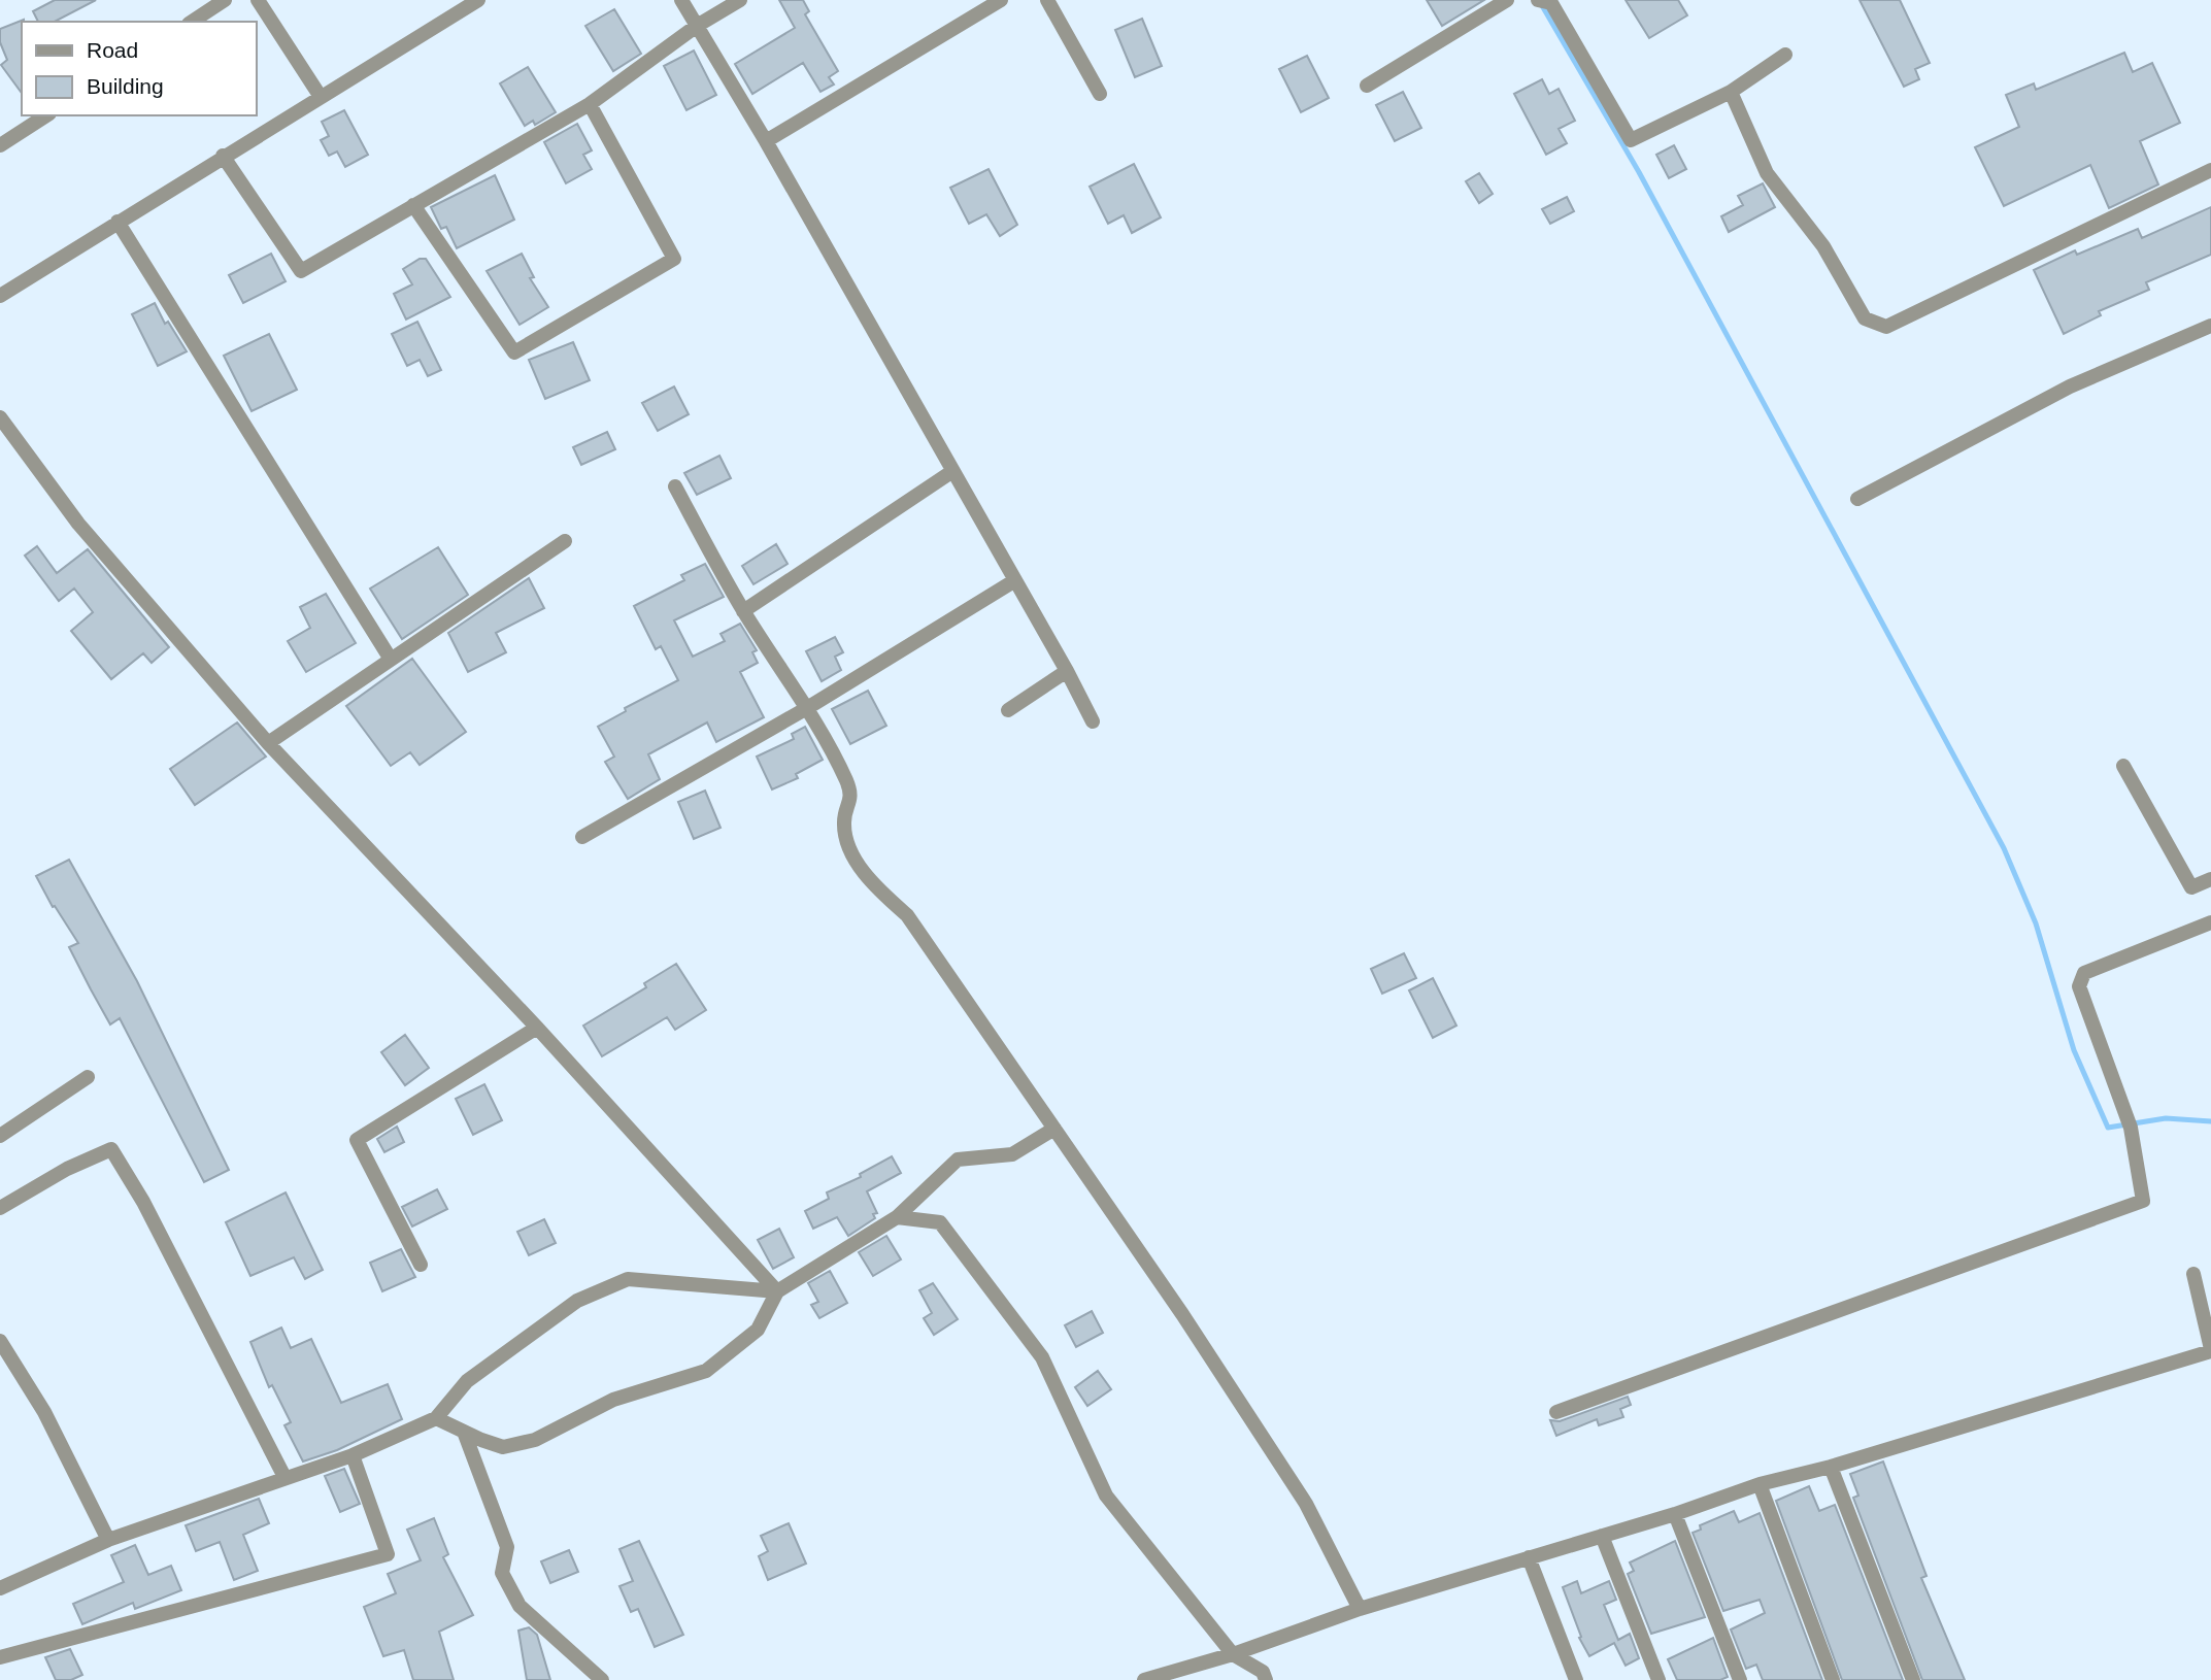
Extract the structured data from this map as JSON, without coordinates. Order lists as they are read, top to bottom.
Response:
{
  "legend": ["Road", "Building"]
}
